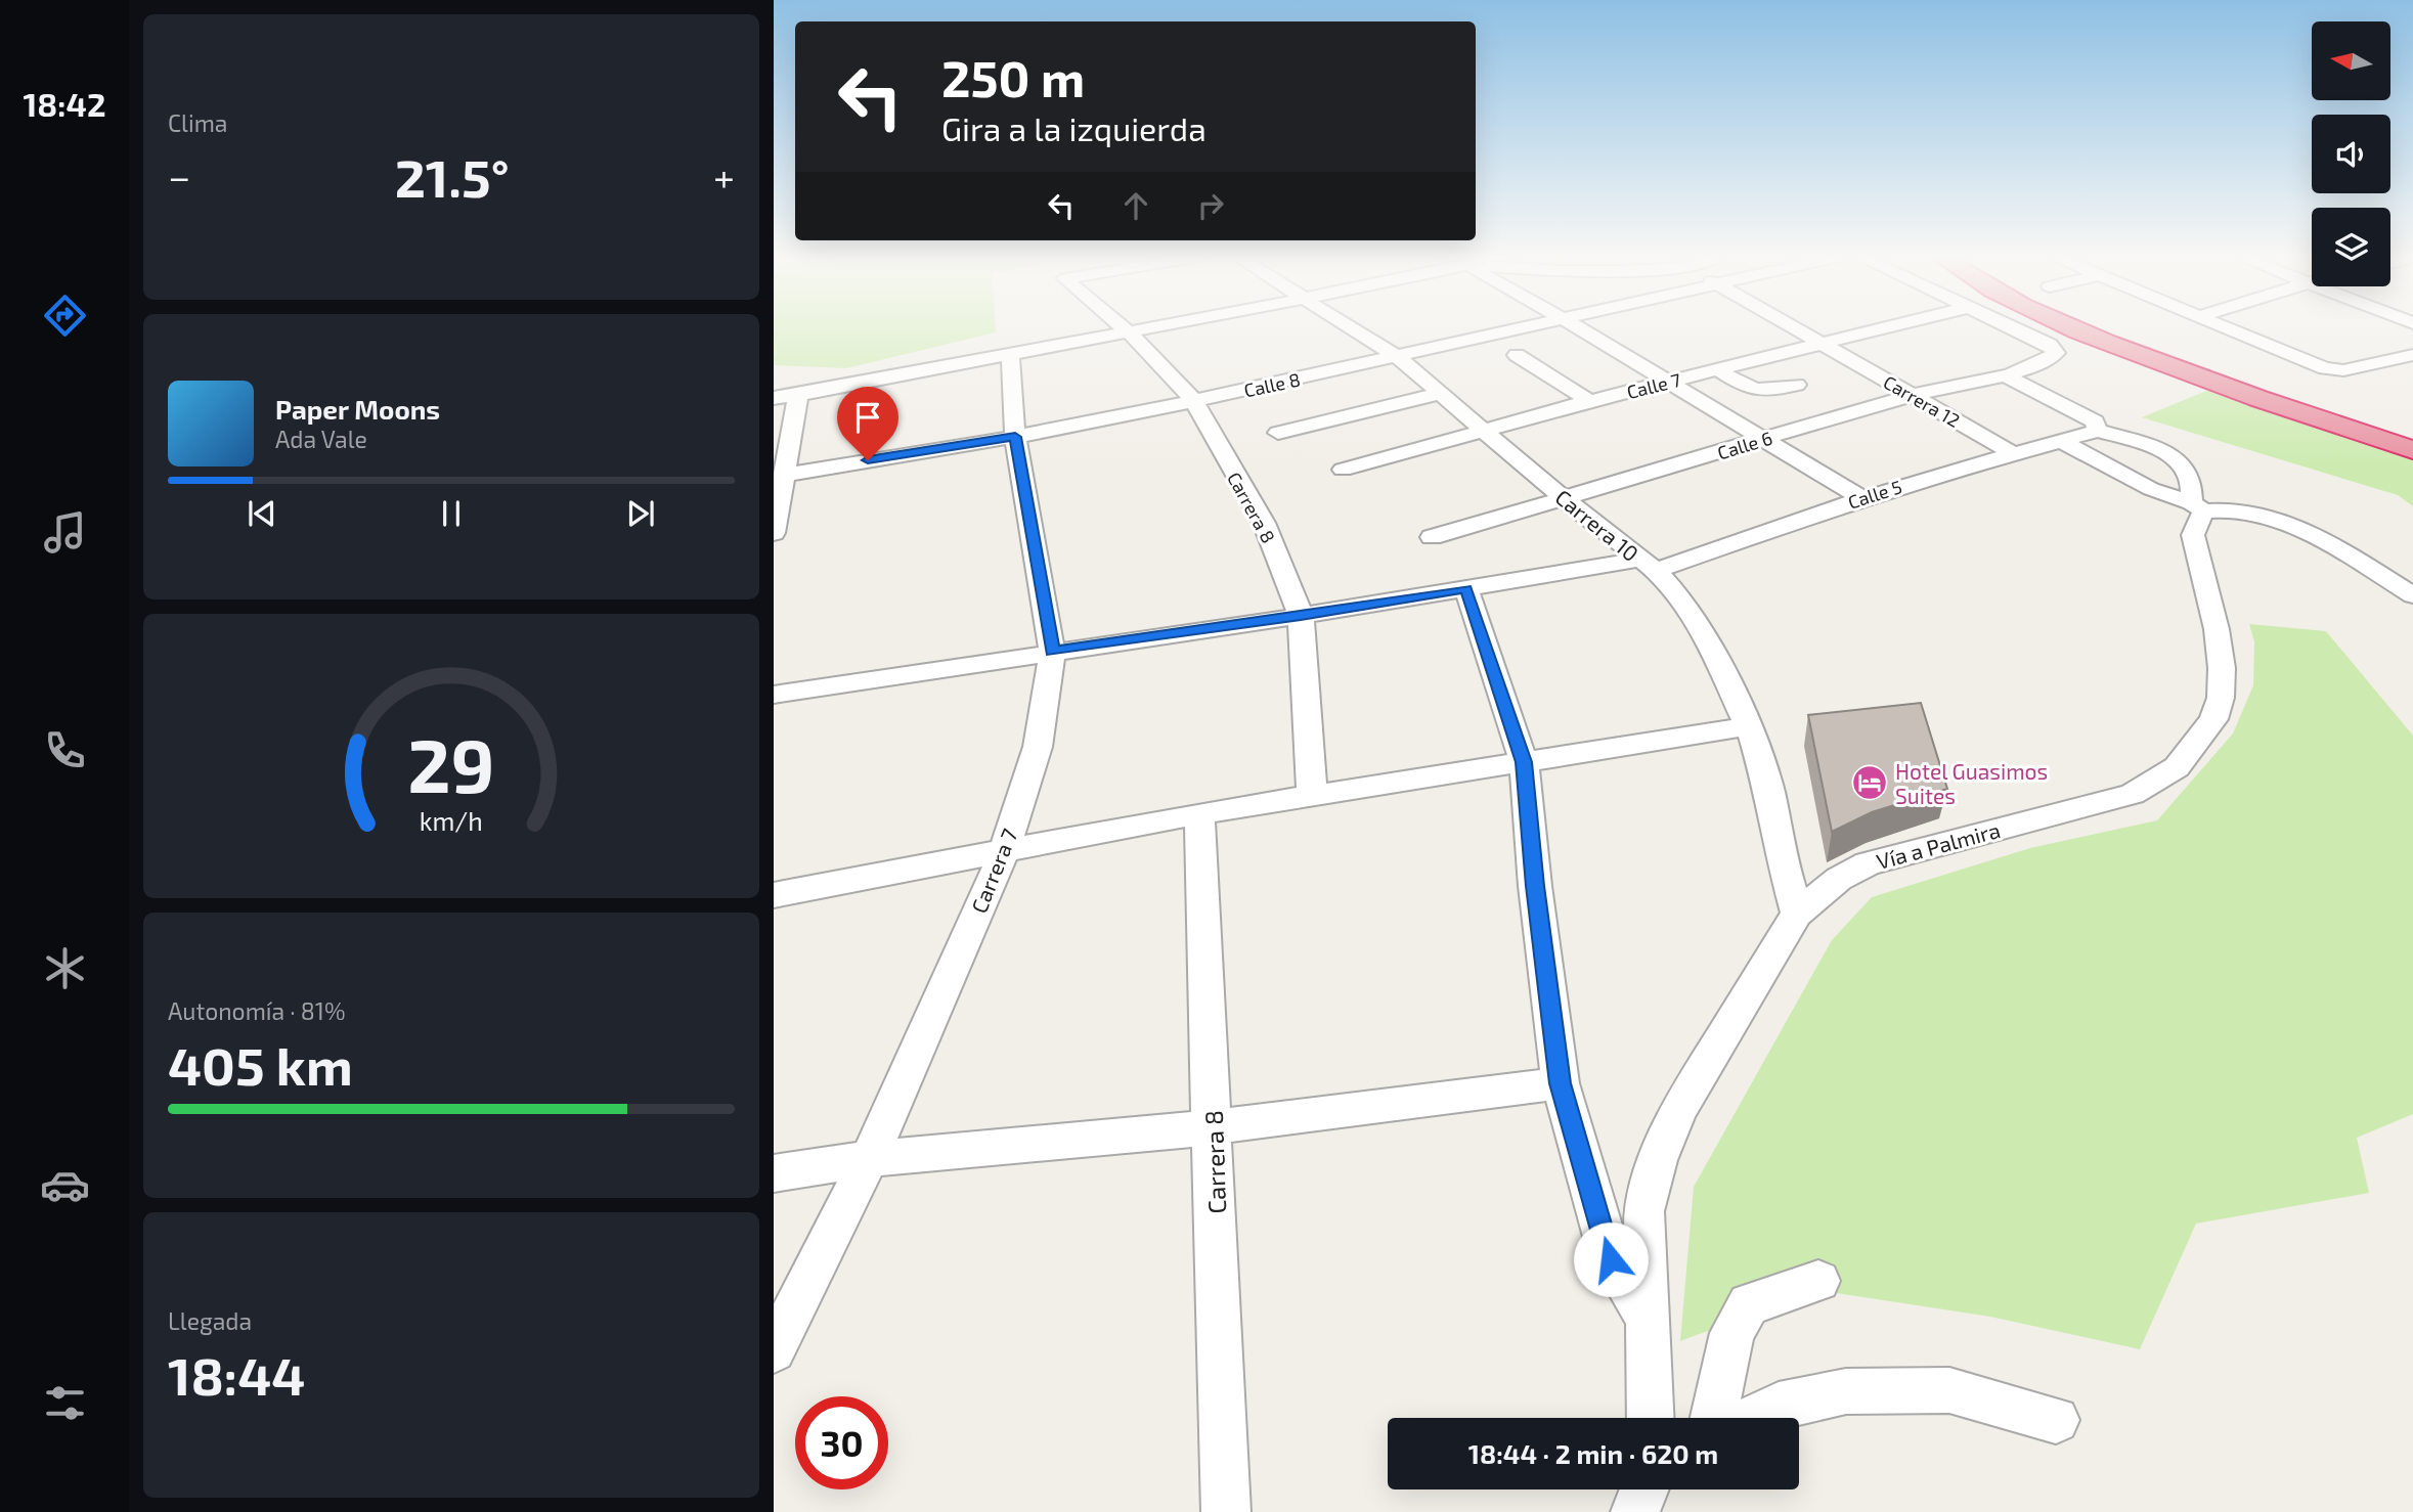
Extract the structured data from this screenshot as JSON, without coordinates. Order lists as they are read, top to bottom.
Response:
{
  "streets": {
    "street": [
      "Calle 8",
      "Calle 7",
      "Carrera 12",
      "Calle 6",
      "Calle 5",
      "Carrera 8",
      "Carrera 10",
      "Vía a Palmira",
      "Carrera 7"
    ]
  },
  "crossings": [
    ["Calle 8", "Carrera 8"],
    ["Calle 8", "Carrera 10"],
    ["Calle 8", "Carrera 7"],
    ["Calle 7", "Carrera 12"],
    ["Calle 7", "Carrera 10"],
    ["Carrera 12", "Calle 6"],
    ["Carrera 12", "Calle 5"],
    ["Calle 6", "Carrera 10"],
    ["Calle 5", "Carrera 8"],
    ["Calle 5", "Carrera 10"],
    ["Calle 5", "Carrera 7"],
    ["Carrera 10", "Vía a Palmira"]
  ],
  "places": {
    "hotel": ["Hotel Guasimos Suites"]
  },
  "north": "left",
  "page": {
    "tabs": "18:42",
    "tile": [
      "Clima",
      ["Autonomía · 81%", "405 km"],
      ["Llegada", "18:44"]
    ],
    "turn": ["250 m", "Gira a la izquierda"],
    "heat": ["−", "21.5°", "+"],
    "song": ["Paper Moons", "Ada Vale"],
    "limit": "30",
    "trip": "18:44 · 2 min · 620 m",
    "gauge": ["29", "km/h"]
  }
}
